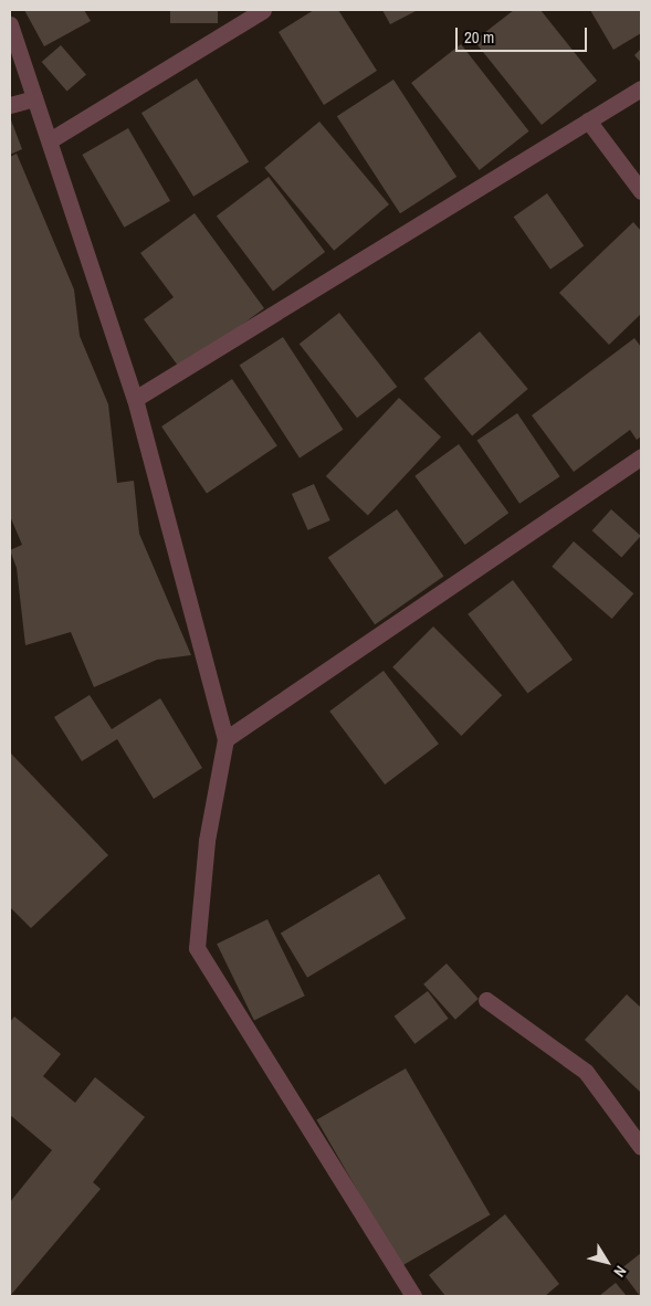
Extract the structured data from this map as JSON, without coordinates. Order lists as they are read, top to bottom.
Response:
{
  "scale_bar": "20 m",
  "north": "bottom right"
}
